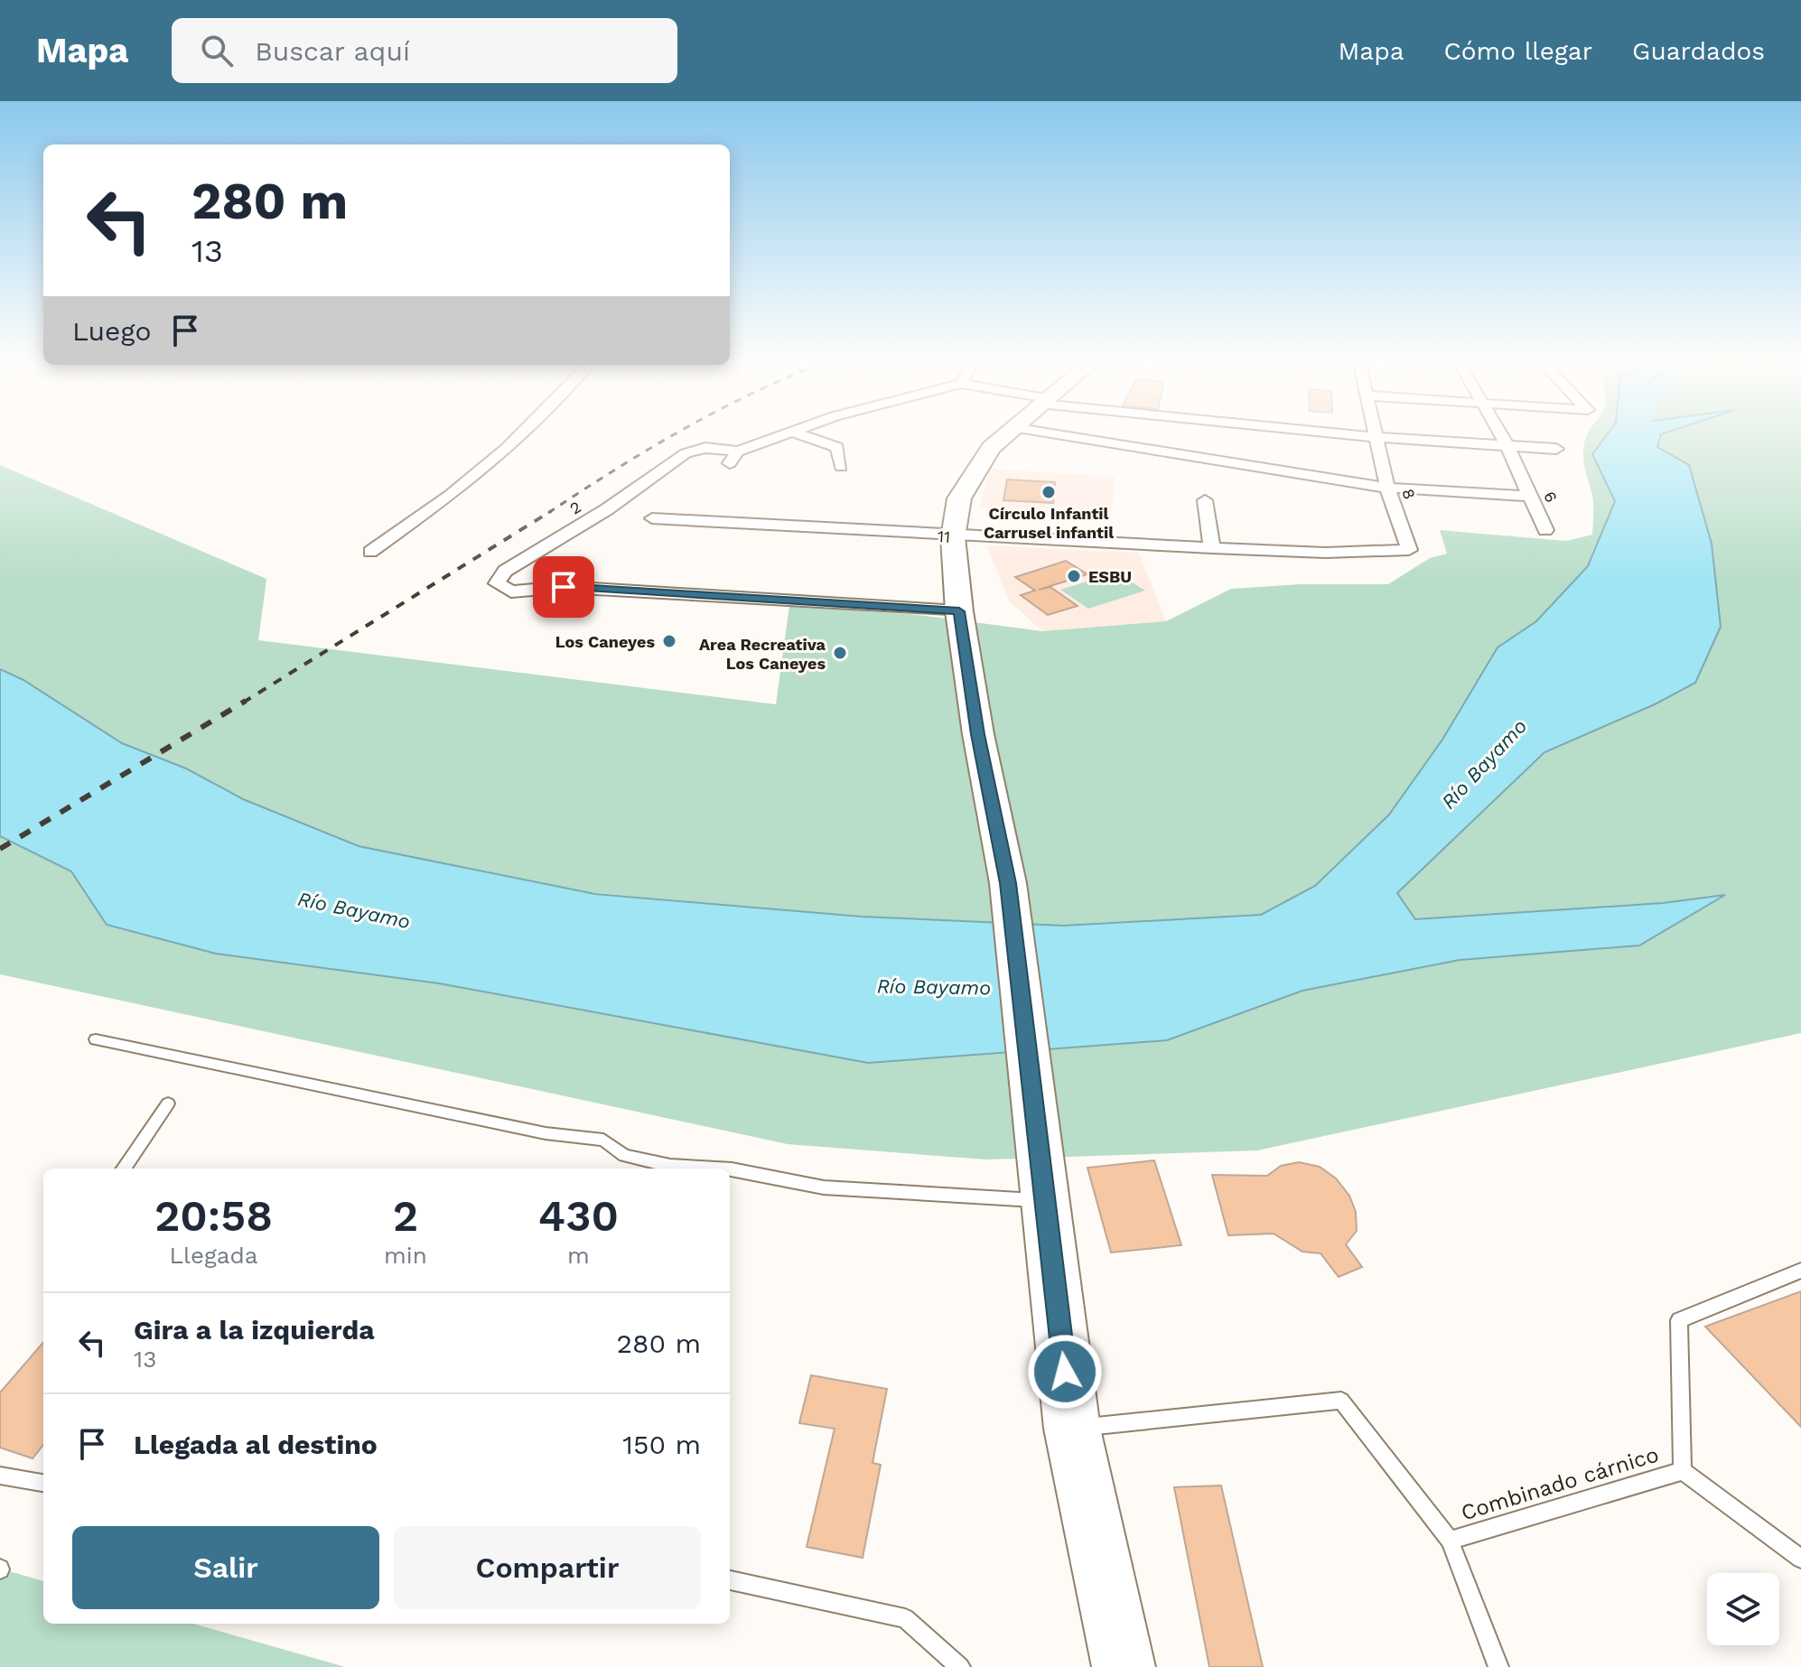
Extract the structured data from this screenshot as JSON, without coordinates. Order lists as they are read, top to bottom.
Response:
{
  "streets": {
    "street": [
      "8",
      "6",
      "2",
      "11"
    ],
    "lane": ["Combinado cárnico"]
  },
  "crossings": [
    ["8", "11"]
  ],
  "water": ["Río Bayamo"],
  "places": [
    "Círculo Infantil Carrusel infantil",
    "ESBU",
    "Los Caneyes",
    "Area Recreativa Los Caneyes"
  ],
  "page": {
    "header": "Mapa",
    "search": "Buscar aquí",
    "nav": ["Mapa", "Cómo llegar", "Guardados"],
    "turn": ["280 m", "13"],
    "then": "Luego",
    "eta": [
      "20:58",
      "Llegada",
      "2",
      "min",
      "430",
      "m"
    ],
    "list": [
      {
        "name": "Gira a la izquierda",
        "note": "13",
        "value": "280 m"
      },
      {
        "name": "Llegada al destino",
        "value": "150 m"
      }
    ],
    "buttons": ["Salir", "Compartir"]
  }
}
